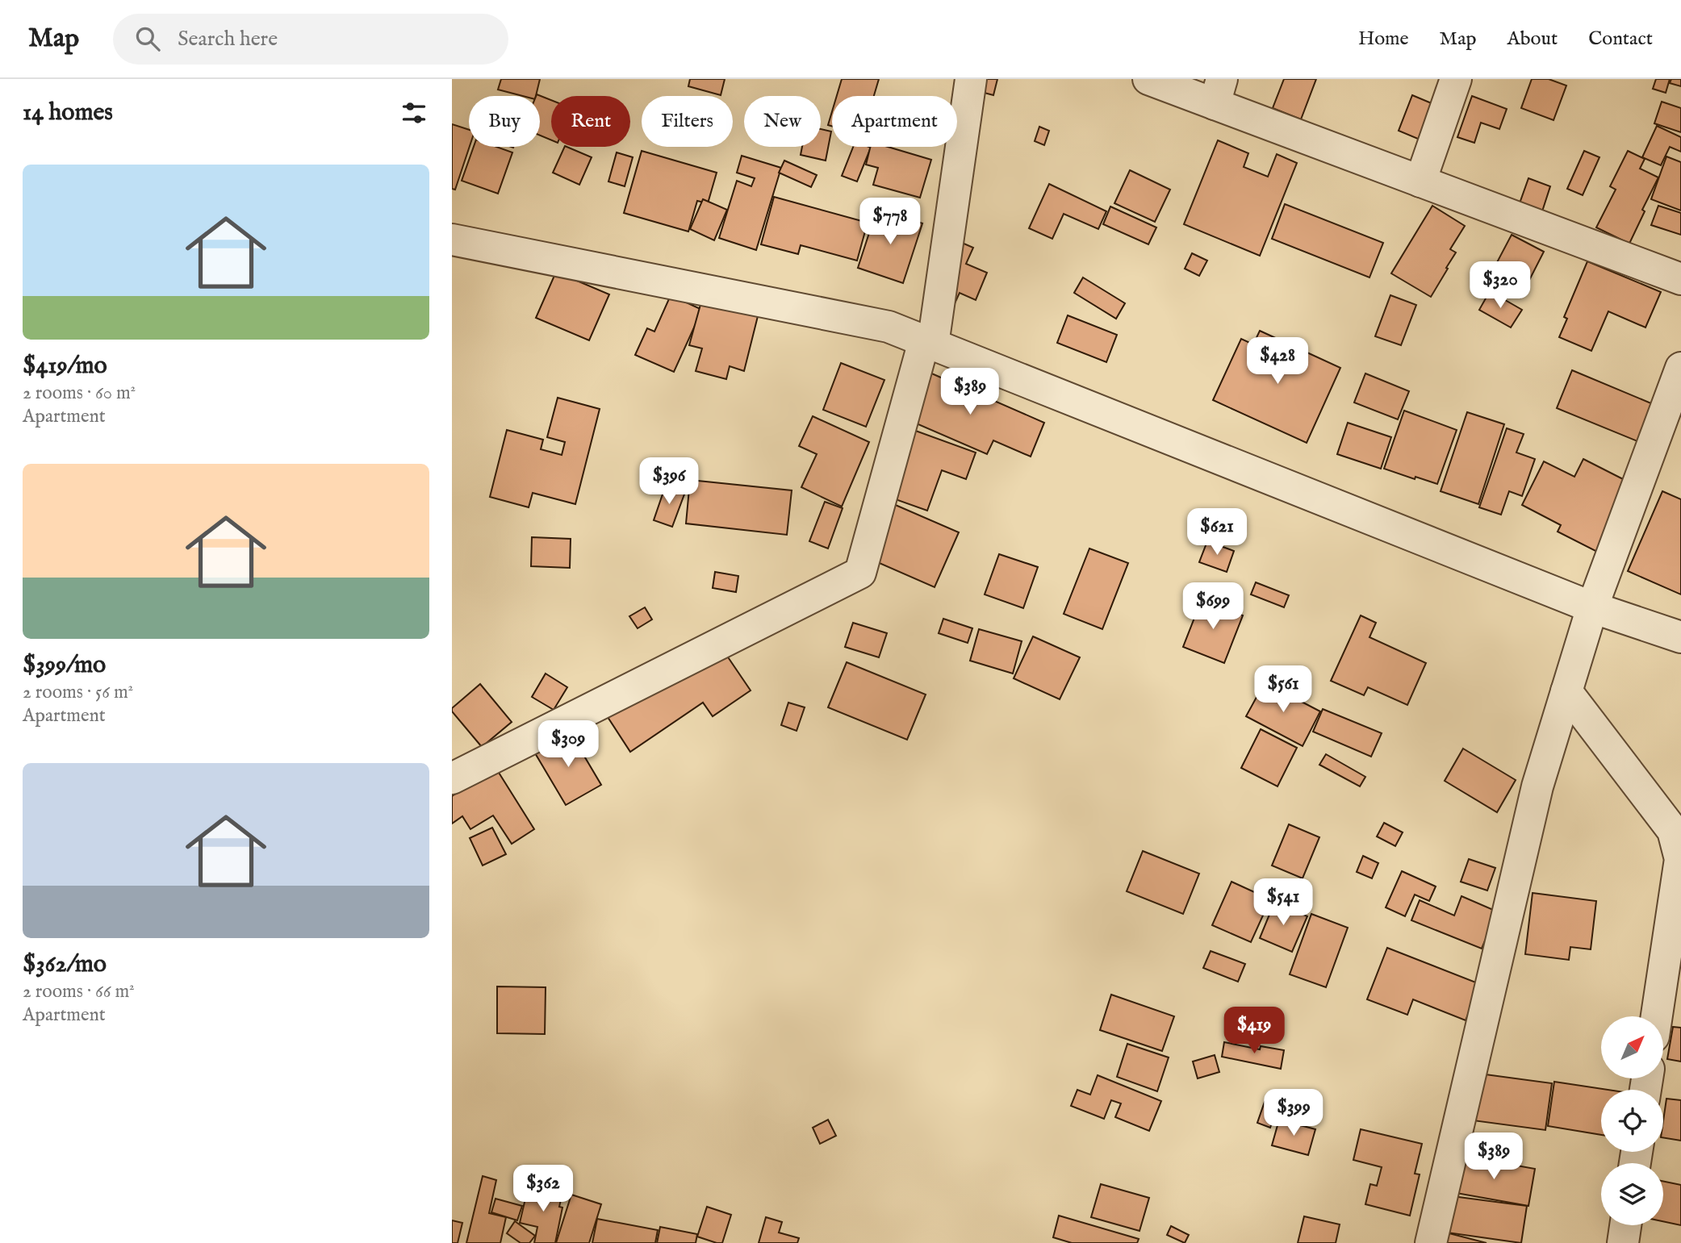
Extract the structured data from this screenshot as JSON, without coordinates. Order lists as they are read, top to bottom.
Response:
{
  "north": "top right",
  "page": {
    "header": "Map",
    "search": "Search here",
    "nav": [
      "Home",
      "Map",
      "About",
      "Contact"
    ],
    "heading": "14 homes",
    "chip": [
      "Buy",
      "Rent",
      "Filters",
      "New",
      "Apartment"
    ],
    "list": [
      {
        "name": "$419/mo",
        "note": "2 rooms · 60 m² · Apartment"
      },
      {
        "name": "$399/mo",
        "note": "2 rooms · 56 m² · Apartment"
      },
      {
        "name": "$362/mo",
        "note": "2 rooms · 66 m² · Apartment"
      }
    ],
    "price": [
      "$778",
      "$320",
      "$428",
      "$389",
      "$396",
      "$621",
      "$699",
      "$561",
      "$309",
      "$541",
      "$419",
      "$399",
      "$389",
      "$362"
    ]
  }
}
